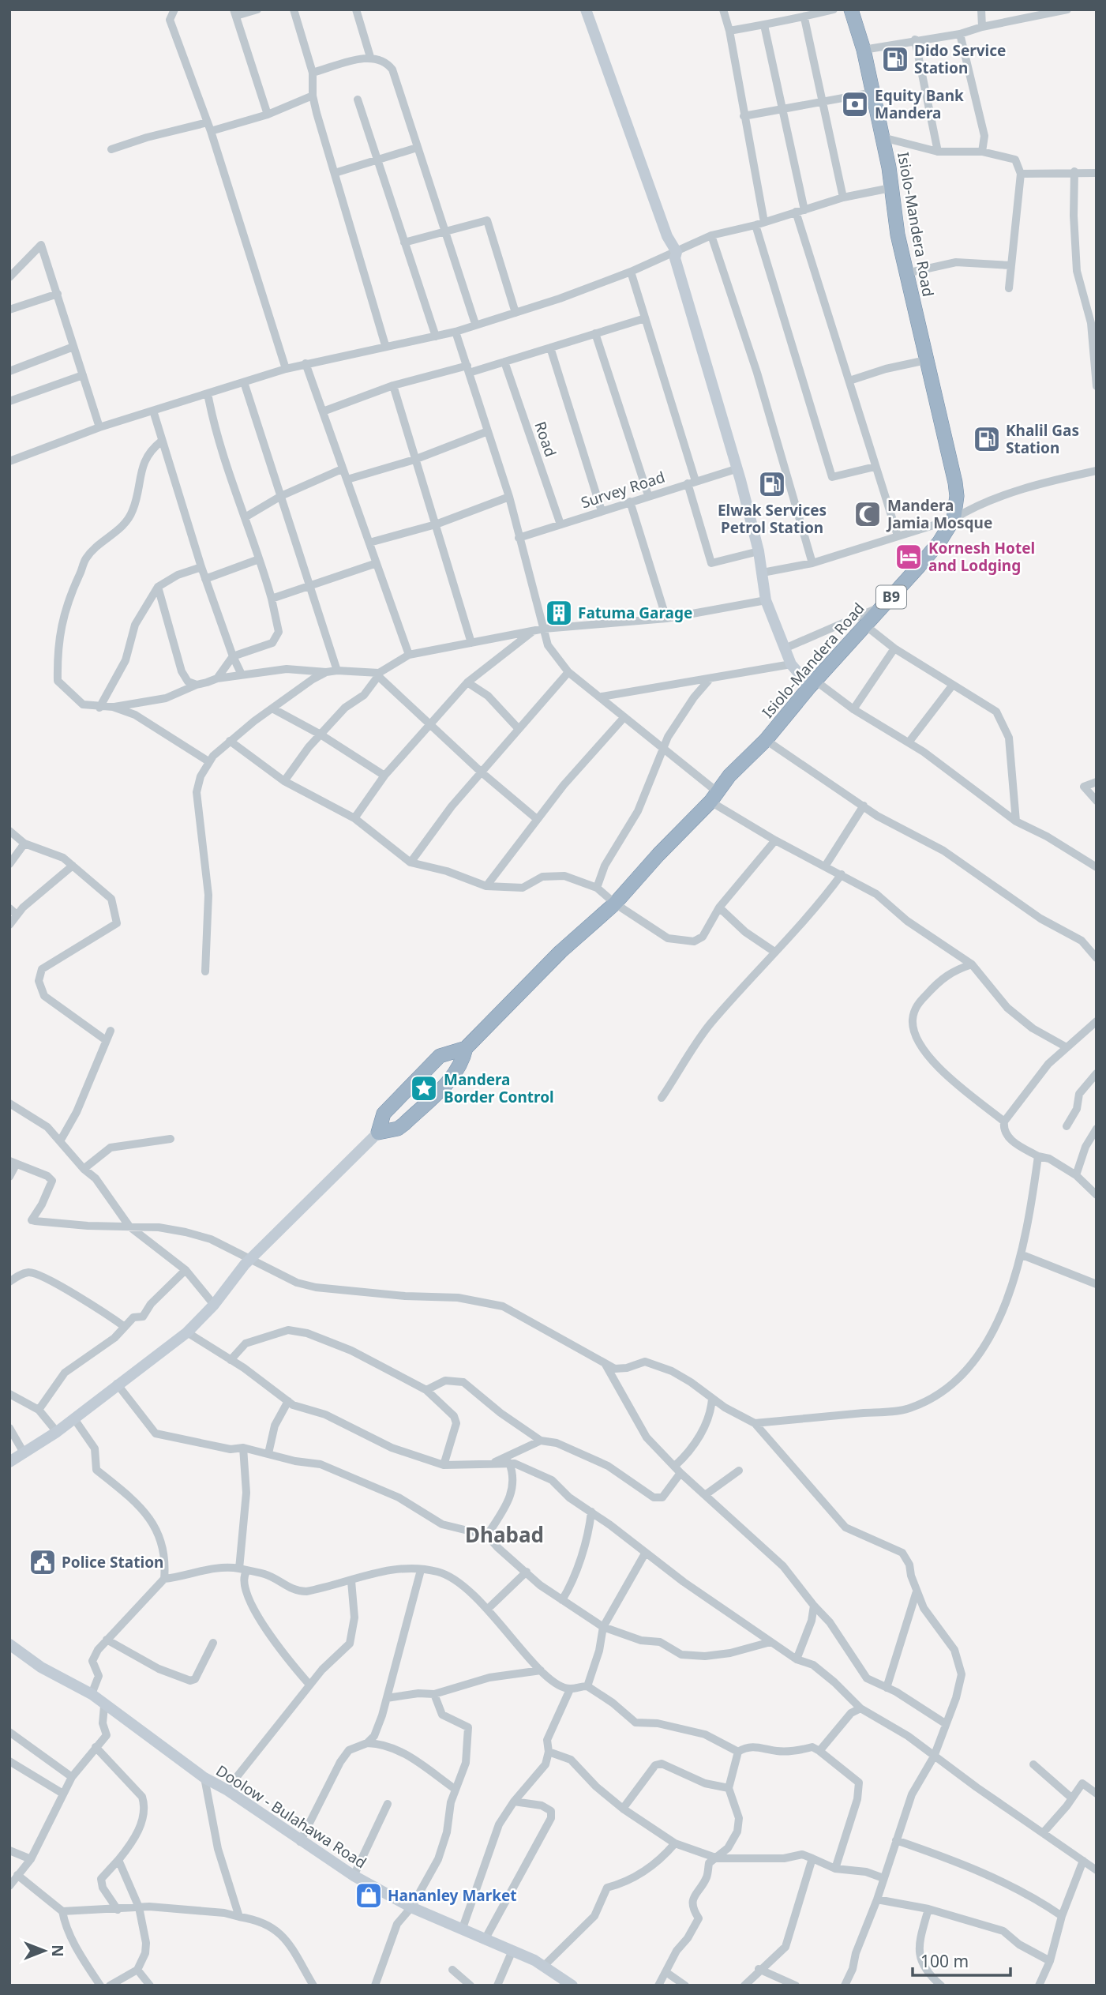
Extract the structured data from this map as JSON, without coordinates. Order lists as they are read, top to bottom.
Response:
{
  "streets": {
    "highway": ["Isiolo-Mandera Road", "B9"],
    "main road": ["Doolow - Bulahawa Road"],
    "street": ["Road", "Survey Road"]
  },
  "crossings": [
    ["Isiolo-Mandera Road", "B9"],
    ["Road", "Survey Road"]
  ],
  "districts": ["Dhabad"],
  "places": {
    "fuel station": ["Dido Service Station", "Khalil Gas Station", "Elwak Services Petrol Station"],
    "bank": ["Equity Bank Mandera"],
    "mosque": ["Mandera Jamia Mosque"],
    "hotel": ["Kornesh Hotel and Lodging"],
    "building": ["Fatuma Garage"],
    "place": ["Mandera Border Control"],
    "public building": ["Police Station"],
    "shop": ["Hananley Market"]
  },
  "scale_bar": "100 m",
  "north": "right"
}
